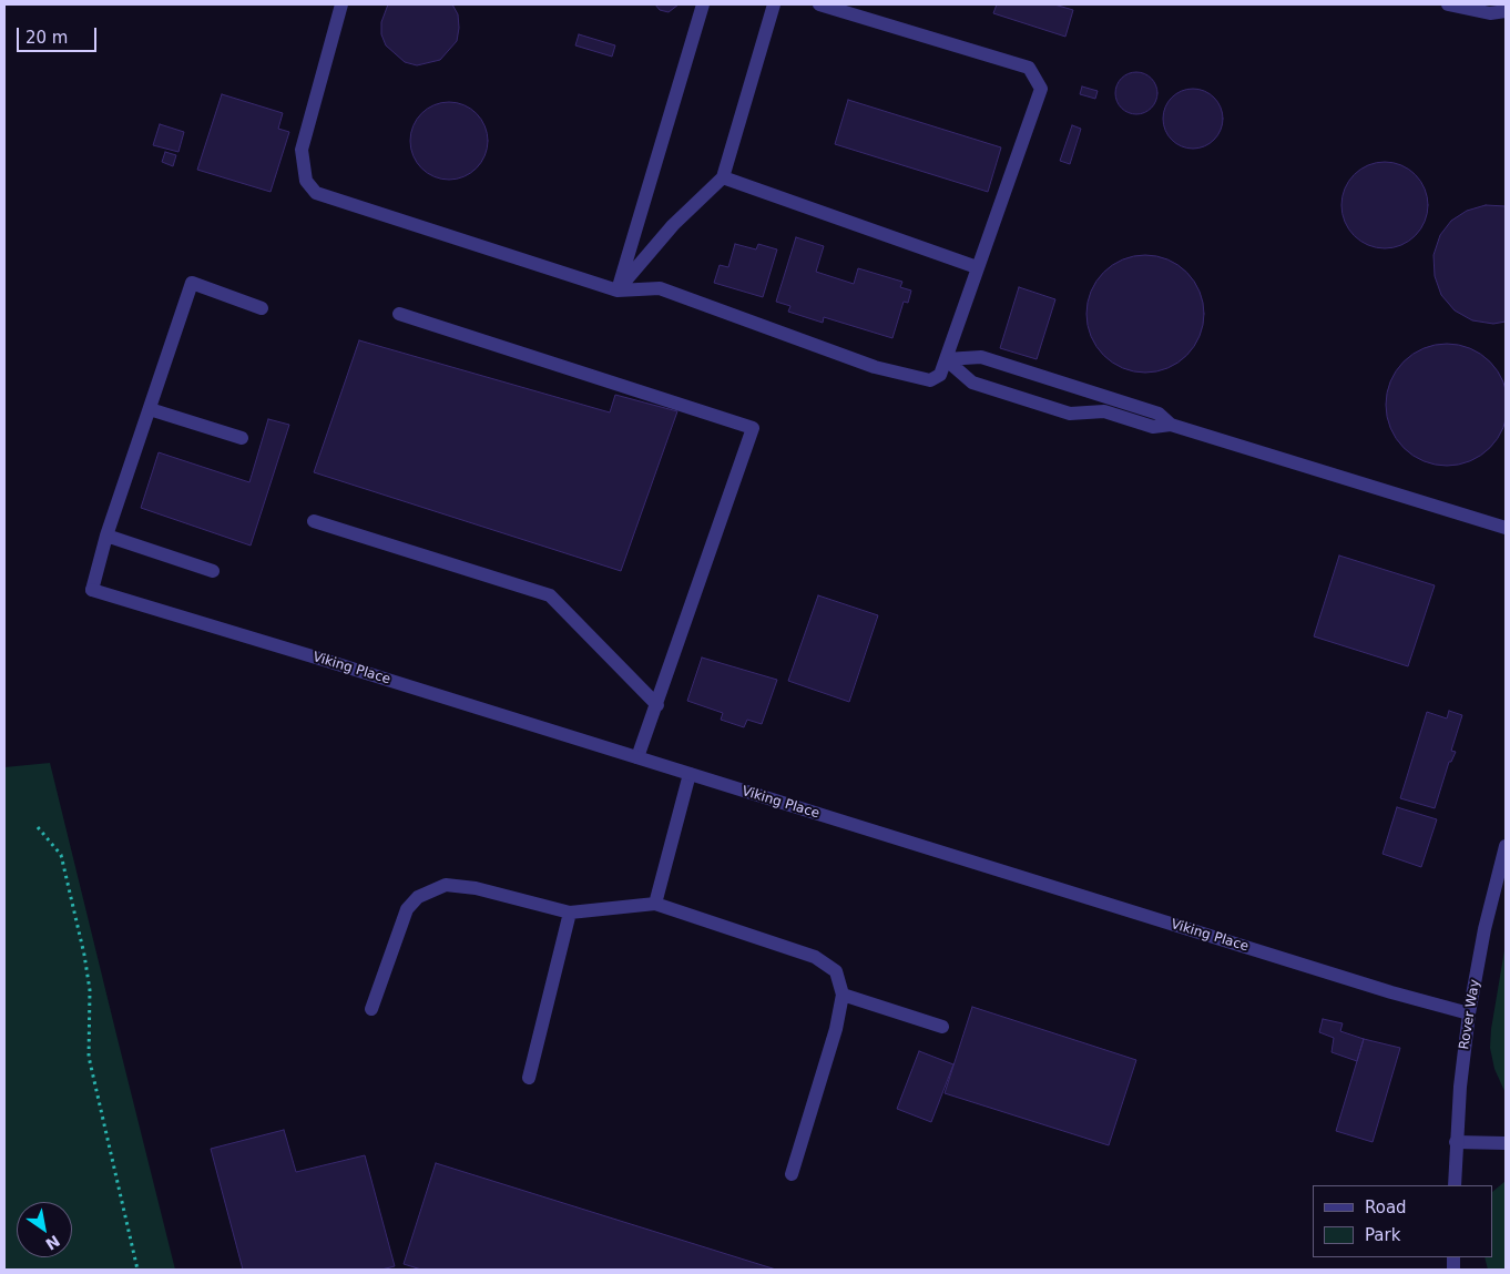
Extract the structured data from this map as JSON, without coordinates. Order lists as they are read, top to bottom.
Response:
{
  "streets": {
    "street": ["Viking Place", "Rover Way"]
  },
  "crossings": [
    ["Viking Place", "Rover Way"]
  ],
  "legend": ["Road", "Park"],
  "scale_bar": "20 m",
  "north": "bottom right"
}
